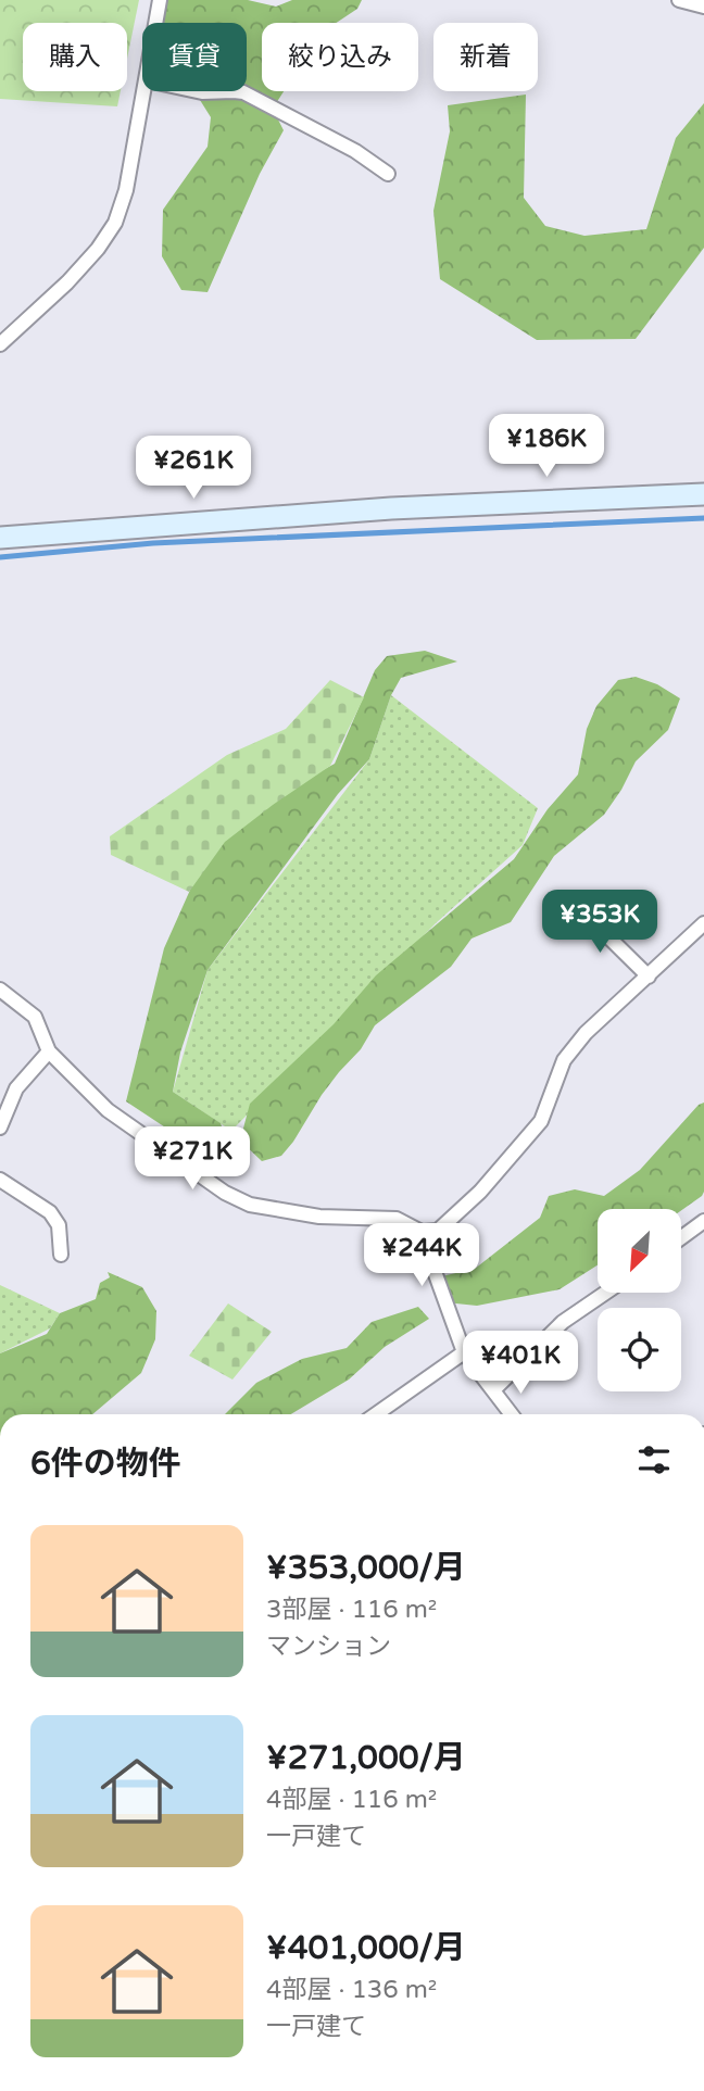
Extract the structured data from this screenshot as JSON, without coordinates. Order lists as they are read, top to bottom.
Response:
{
  "north": "bottom left",
  "page": {
    "chip": [
      "購入",
      "賃貸",
      "絞り込み",
      "新着"
    ],
    "price": [
      "¥186K",
      "¥261K",
      "¥353K",
      "¥271K",
      "¥244K",
      "¥401K"
    ],
    "heading": "6件の物件",
    "list": [
      {
        "name": "¥353,000/月",
        "note": "3部屋 · 116 m² · マンション"
      },
      {
        "name": "¥271,000/月",
        "note": "4部屋 · 116 m² · 一戸建て"
      },
      {
        "name": "¥401,000/月",
        "note": "4部屋 · 136 m² · 一戸建て"
      }
    ]
  }
}
